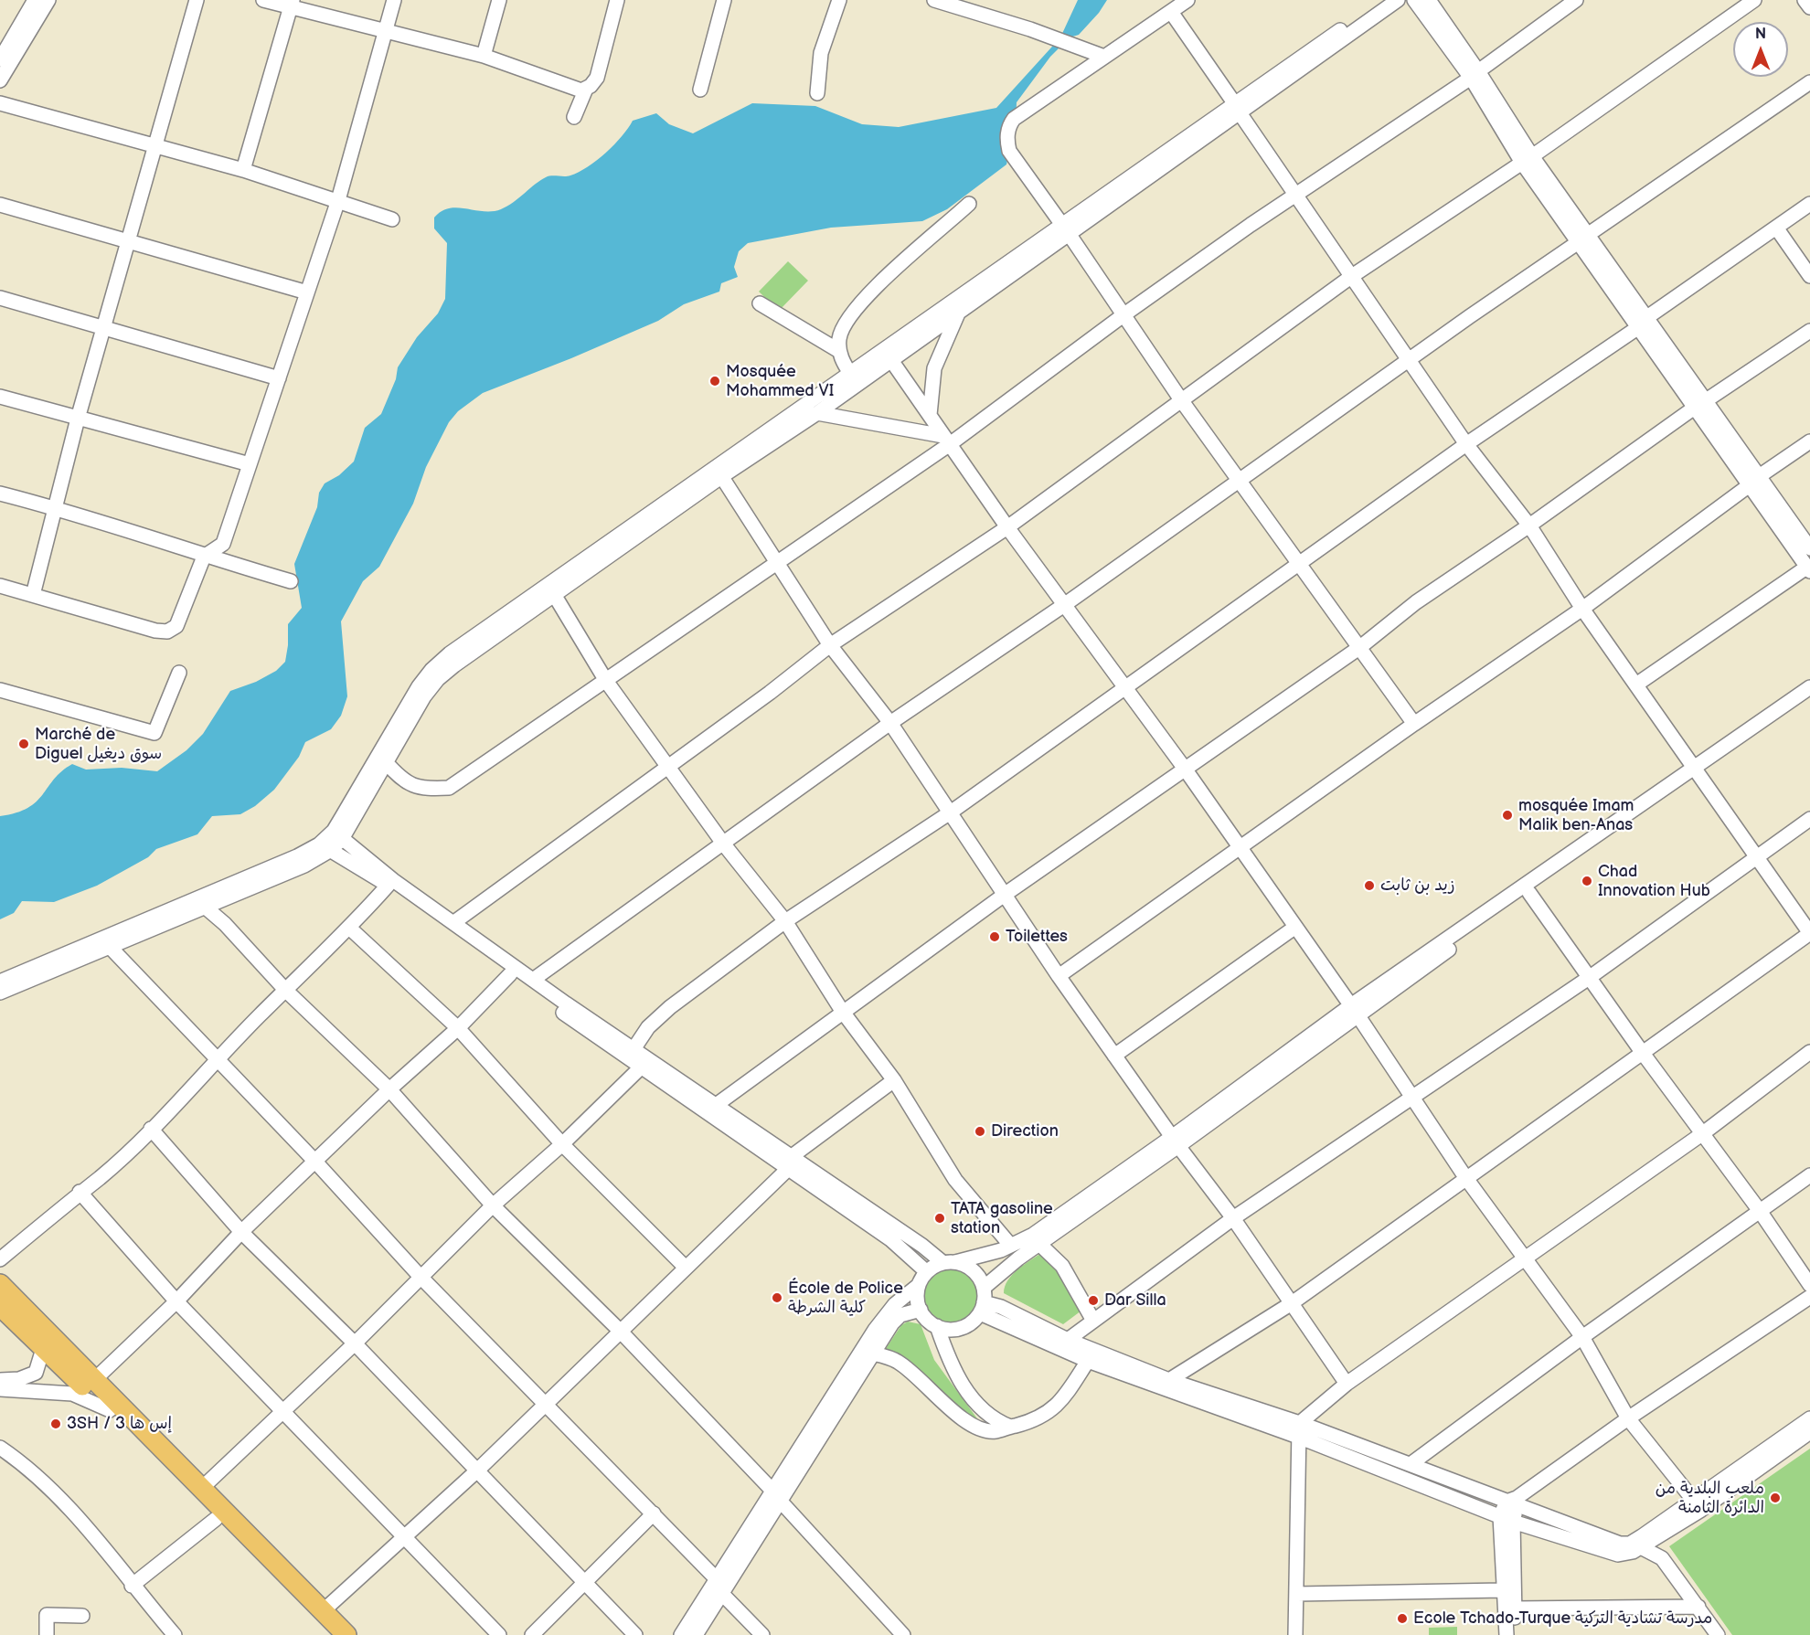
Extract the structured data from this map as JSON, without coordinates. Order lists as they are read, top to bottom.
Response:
{
  "places": [
    "Mosquée Mohammed VI",
    "Marché de Diguel سوق ديغيل",
    "mosquée Imam Malik ben-Anas",
    "Chad Innovation Hub",
    "زيد بن ثابت",
    "Toilettes",
    "Direction",
    "TATA gasoline station",
    "École de Police كلية الشرطة",
    "Dar Silla",
    "3SH / 3 إس ها",
    "ملعب البلدية من الدائرة الثامنة",
    "Ecole Tchado-Turque مدرسة تشادية التركية"
  ],
  "north": "top"
}
